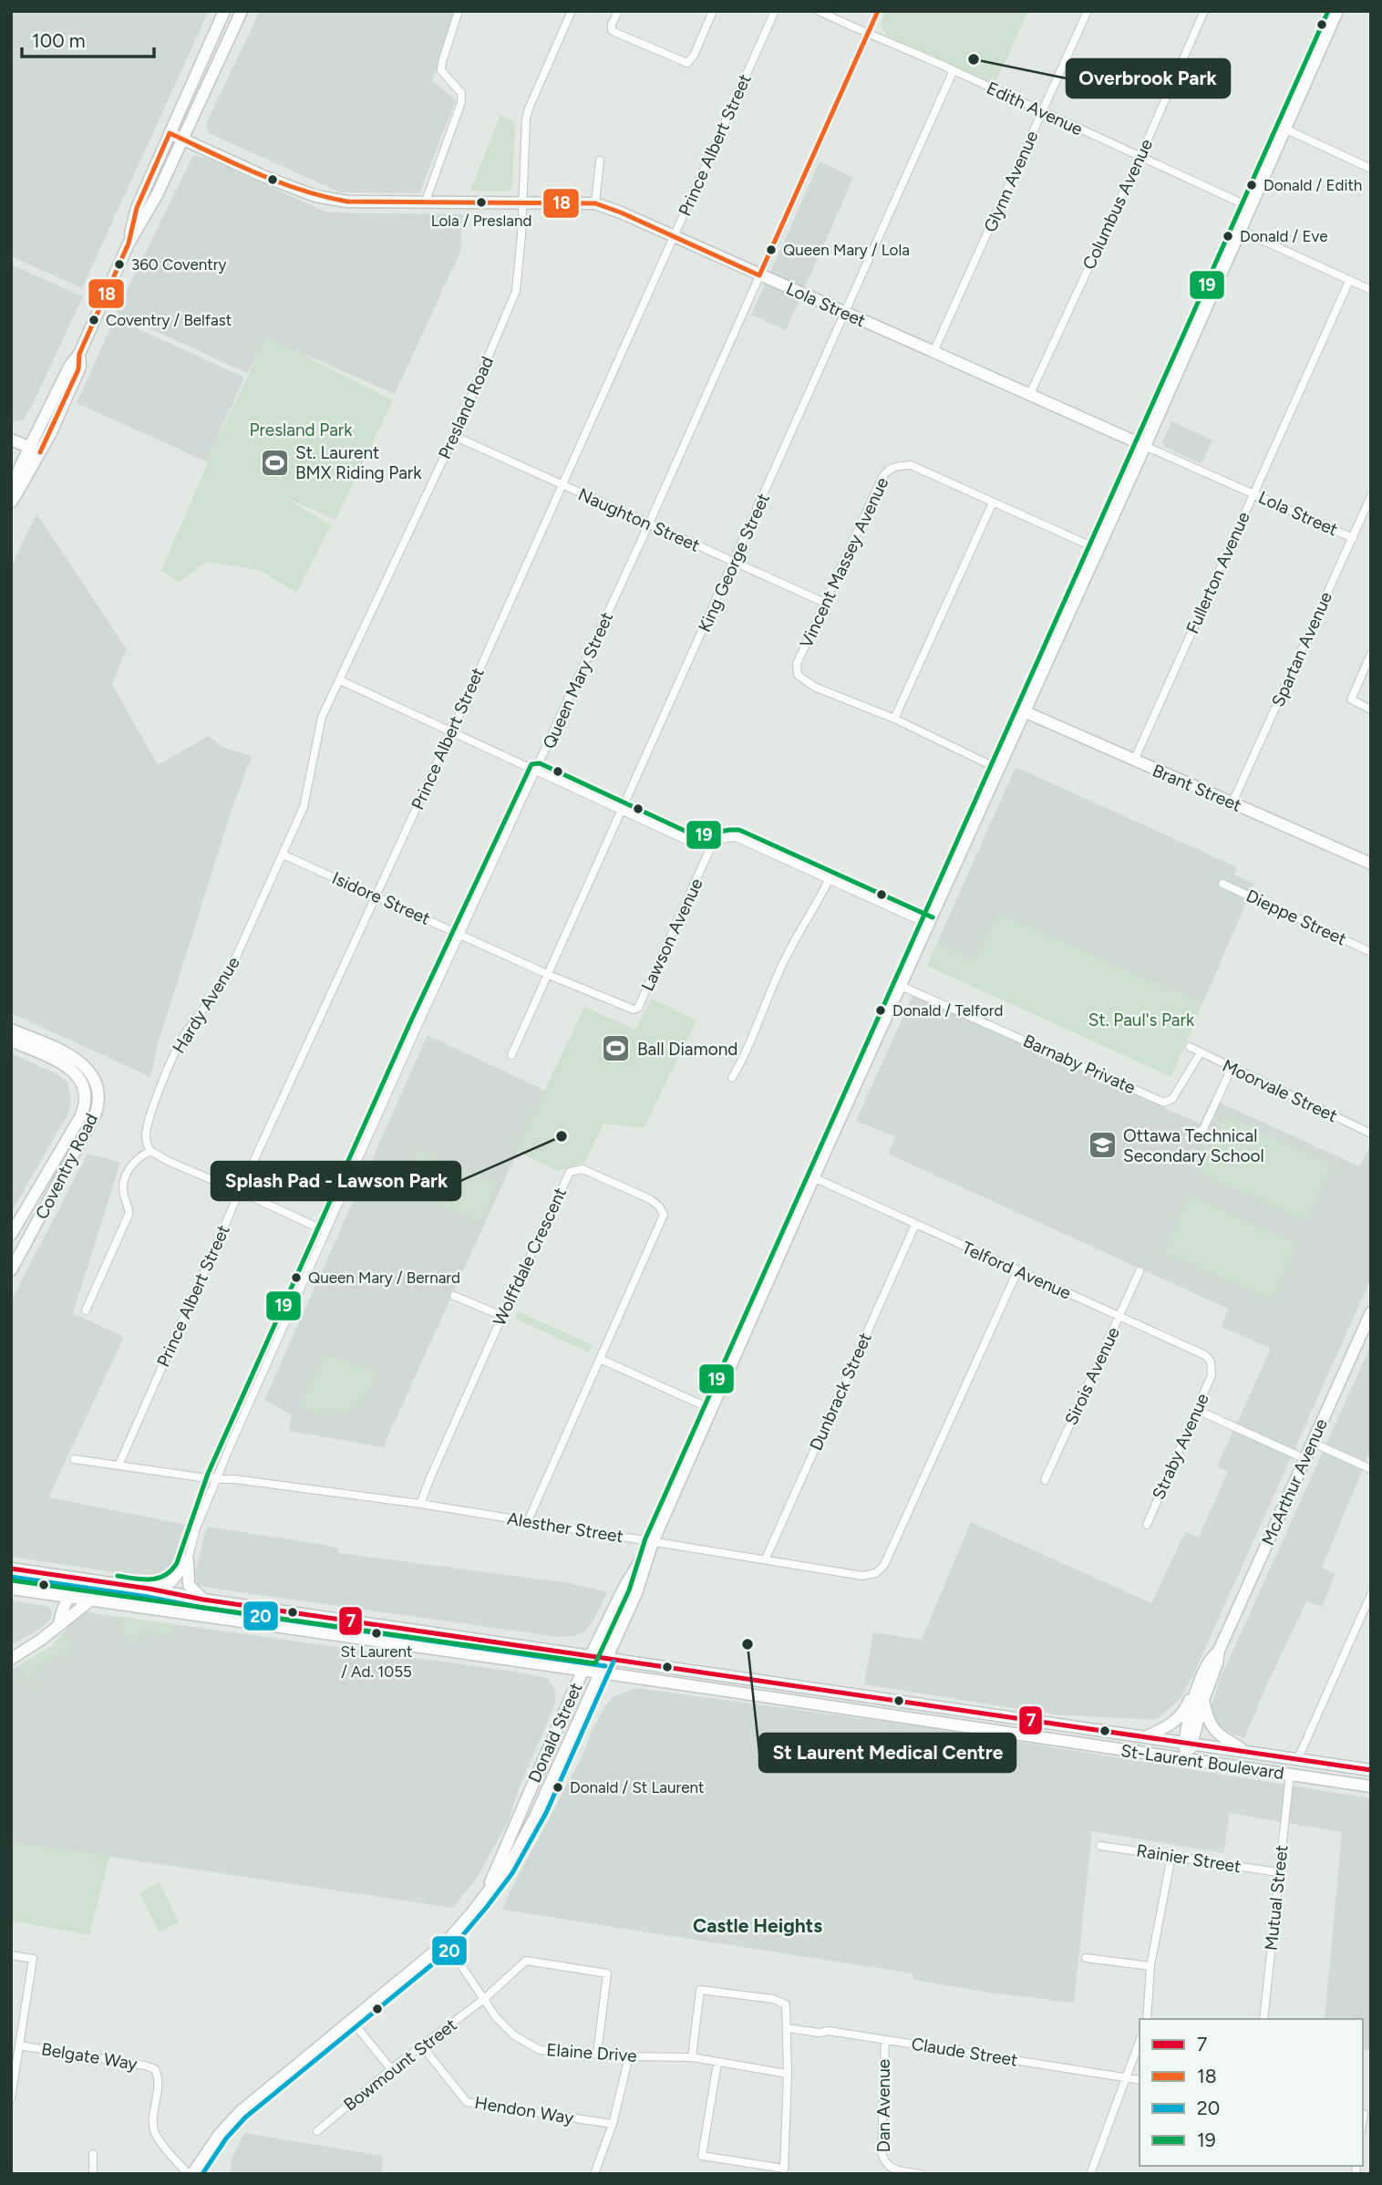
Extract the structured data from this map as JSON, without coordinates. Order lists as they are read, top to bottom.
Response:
{
  "streets": {
    "main road": [
      "Lola Street",
      "Brant Street",
      "Coventry Road",
      "McArthur Avenue",
      "Donald Street",
      "St-Laurent Boulevard"
    ],
    "street": [
      "Edith Avenue",
      "Prince Albert Street",
      "Glynn Avenue",
      "Columbus Avenue",
      "Presland Road",
      "Naughton Street",
      "King George Street",
      "Vincent Massey Avenue",
      "Fullerton Avenue",
      "Spartan Avenue",
      "Queen Mary Street",
      "Isidore Street",
      "Dieppe Street",
      "Lawson Avenue",
      "Hardy Avenue",
      "Barnaby Private",
      "Moorvale Street",
      "Wolffdale Crescent",
      "Telford Avenue",
      "Sirois Avenue",
      "Dunbrack Street",
      "Straby Avenue",
      "Alesther Street",
      "Rainier Street",
      "Mutual Street",
      "Claude Street",
      "Elaine Drive",
      "Belgate Way",
      "Bowmount Street",
      "Dan Avenue",
      "Hendon Way"
    ]
  },
  "crossings": [
    ["Edith Avenue", "Glynn Avenue"],
    ["Edith Avenue", "Columbus Avenue"],
    ["Edith Avenue", "King George Street"],
    ["Edith Avenue", "Queen Mary Street"],
    ["Edith Avenue", "Donald Street"],
    ["Prince Albert Street", "Lola Street"],
    ["Prince Albert Street", "Naughton Street"],
    ["Prince Albert Street", "Isidore Street"],
    ["Prince Albert Street", "Alesther Street"],
    ["Glynn Avenue", "Lola Street"],
    ["Columbus Avenue", "Lola Street"],
    ["Lola Street", "Presland Road"],
    ["Lola Street", "King George Street"],
    ["Lola Street", "Fullerton Avenue"],
    ["Lola Street", "Spartan Avenue"],
    ["Lola Street", "Queen Mary Street"],
    ["Lola Street", "Donald Street"],
    ["Presland Road", "Naughton Street"],
    ["Presland Road", "Hardy Avenue"],
    ["Naughton Street", "King George Street"],
    ["Naughton Street", "Vincent Massey Avenue"],
    ["Naughton Street", "Queen Mary Street"],
    ["King George Street", "Isidore Street"],
    ["King George Street", "Lawson Avenue"],
    ["Fullerton Avenue", "Brant Street"],
    ["Spartan Avenue", "Brant Street"],
    ["Queen Mary Street", "Isidore Street"],
    ["Queen Mary Street", "Alesther Street"],
    ["Brant Street", "Donald Street"],
    ["Isidore Street", "Lawson Avenue"],
    ["Isidore Street", "Hardy Avenue"],
    ["Barnaby Private", "Moorvale Street"],
    ["Barnaby Private", "Donald Street"],
    ["Wolffdale Crescent", "Alesther Street"],
    ["Telford Avenue", "Sirois Avenue"],
    ["Telford Avenue", "Dunbrack Street"],
    ["Telford Avenue", "Straby Avenue"],
    ["Telford Avenue", "Alesther Street"],
    ["Telford Avenue", "Donald Street"],
    ["Dunbrack Street", "Alesther Street"],
    ["McArthur Avenue", "St-Laurent Boulevard"],
    ["Alesther Street", "Donald Street"],
    ["Donald Street", "St-Laurent Boulevard"],
    ["Donald Street", "Elaine Drive"],
    ["Donald Street", "Belgate Way"],
    ["St-Laurent Boulevard", "Mutual Street"],
    ["Rainier Street", "Mutual Street"],
    ["Claude Street", "Dan Avenue"],
    ["Elaine Drive", "Bowmount Street"],
    ["Bowmount Street", "Hendon Way"]
  ],
  "districts": ["Castle Heights"],
  "parks": ["Presland Park", "St. Paul's Park"],
  "places": {
    "other": [
      "Overbrook Park",
      "Donald / Edith",
      "Lola / Presland",
      "Donald / Eve",
      "Queen Mary / Lola",
      "360 Coventry",
      "Coventry / Belfast",
      "Donald / Telford",
      "Splash Pad - Lawson Park",
      "Queen Mary / Bernard",
      "St Laurent / Ad. 1055",
      "St Laurent Medical Centre",
      "Donald / St Laurent"
    ],
    "sports": ["St. Laurent BMX Riding Park", "Ball Diamond"],
    "school or university": ["Ottawa Technical Secondary School"]
  },
  "lines": [
    "transit line 18",
    "transit line 19",
    "transit line 7",
    "transit line 20"
  ],
  "legend": [
    "7",
    "18",
    "20",
    "19"
  ],
  "scale_bar": "100 m"
}
